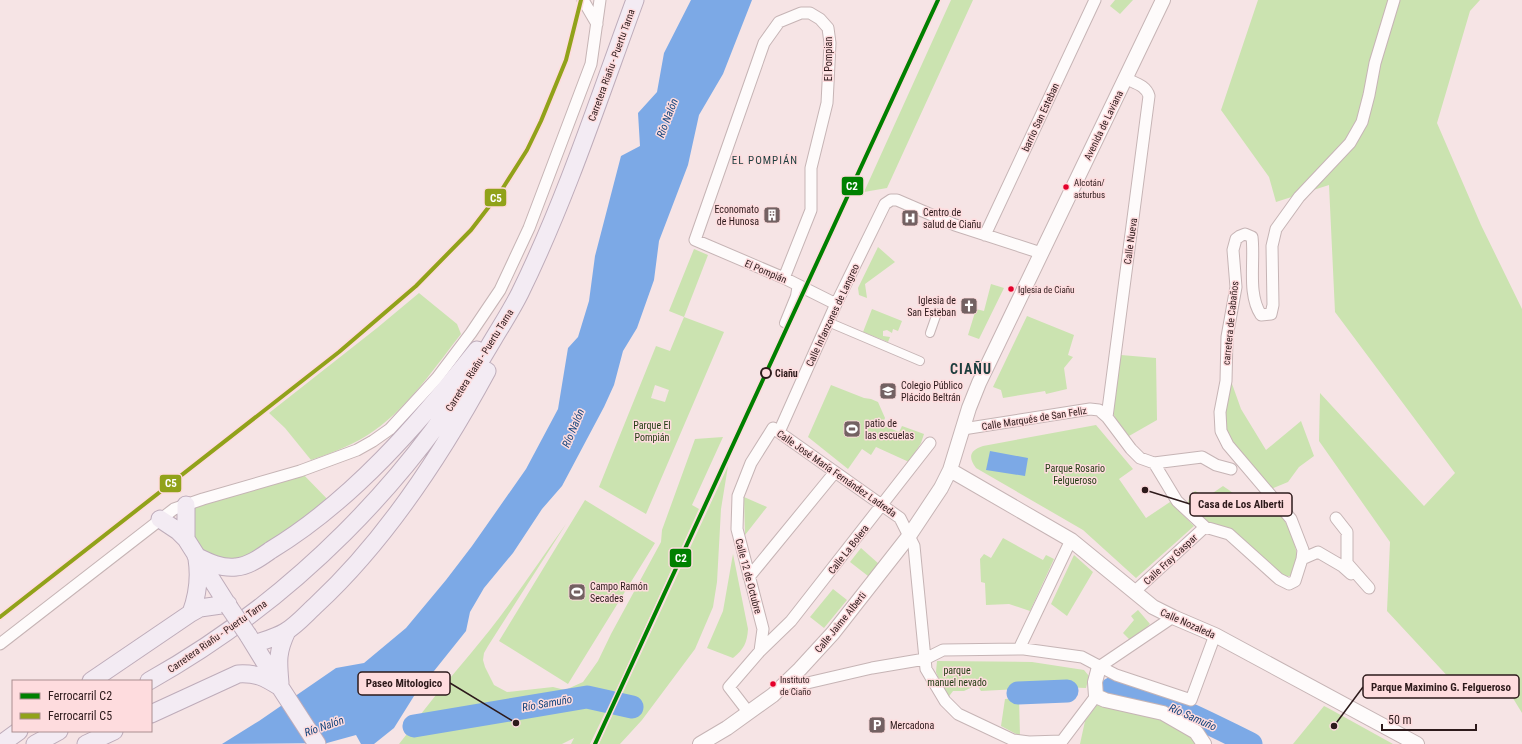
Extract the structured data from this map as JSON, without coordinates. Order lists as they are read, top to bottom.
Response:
{
  "streets": {
    "main road": ["Carretera Riañu - Puertu Tarna"],
    "street": [
      "El Pompian",
      "barrio San Esteban",
      "Avenida de Laviana",
      "Calle Nueva",
      "El Pompián",
      "Calle Infanzones de Langreo",
      "carretera de Cabaños",
      "Calle Marqués de San Feliz",
      "Calle José María Fernández Ladreda",
      "Calle La Bolera",
      "Calle Fray Gaspar",
      "Calle 12 de Octubre",
      "Calle Jaime Alberti",
      "Calle Nozaleda"
    ]
  },
  "crossings": [
    ["El Pompian", "El Pompián"],
    ["barrio San Esteban", "Calle Infanzones de Langreo"],
    ["Avenida de Laviana", "Calle Nueva"],
    ["Avenida de Laviana", "Calle Marqués de San Feliz"],
    ["Avenida de Laviana", "Calle Jaime Alberti"],
    ["Avenida de Laviana", "Calle Nozaleda"],
    ["Calle Nueva", "Calle Marqués de San Feliz"],
    ["El Pompián", "Calle Infanzones de Langreo"],
    ["Calle Infanzones de Langreo", "Calle José María Fernández Ladreda"],
    ["Calle Infanzones de Langreo", "Calle 12 de Octubre"],
    ["carretera de Cabaños", "Calle Fray Gaspar"],
    ["Calle José María Fernández Ladreda", "Calle La Bolera"],
    ["Calle José María Fernández Ladreda", "Calle 12 de Octubre"],
    ["Calle José María Fernández Ladreda", "Calle Jaime Alberti"],
    ["Calle La Bolera", "Calle 12 de Octubre"],
    ["Calle Fray Gaspar", "Calle Nozaleda"],
    ["Calle Jaime Alberti", "Calle Nozaleda"]
  ],
  "districts": ["EL POMPIÁN", "CIAÑU"],
  "water": ["Río Nalón", "Río Samuño"],
  "parks": ["Parque El Pompián", "Parque Rosario Felgueroso", "parque manuel nevado"],
  "places": {
    "other": [
      "Alcotán/ asturbus",
      "Iglesia de Ciañu",
      "Ciañu",
      "Casa de Los Alberti",
      "Instituto de Ciaño",
      "Paseo Mitologico",
      "Parque Maximino G. Felgueroso"
    ],
    "building": ["Economato de Hunosa"],
    "hospital": ["Centro de salud de Ciañu"],
    "church": ["Iglesia de San Esteban"],
    "school or university": ["Colegio Público Plácido Beltrán"],
    "sports": ["patio de las escuelas", "Campo Ramón Secades"],
    "parking": ["Mercadona"]
  },
  "lines": ["rail line C2", "rail line C5"],
  "legend": ["Ferrocarril C2", "Ferrocarril C5"],
  "scale_bar": "50 m"
}
